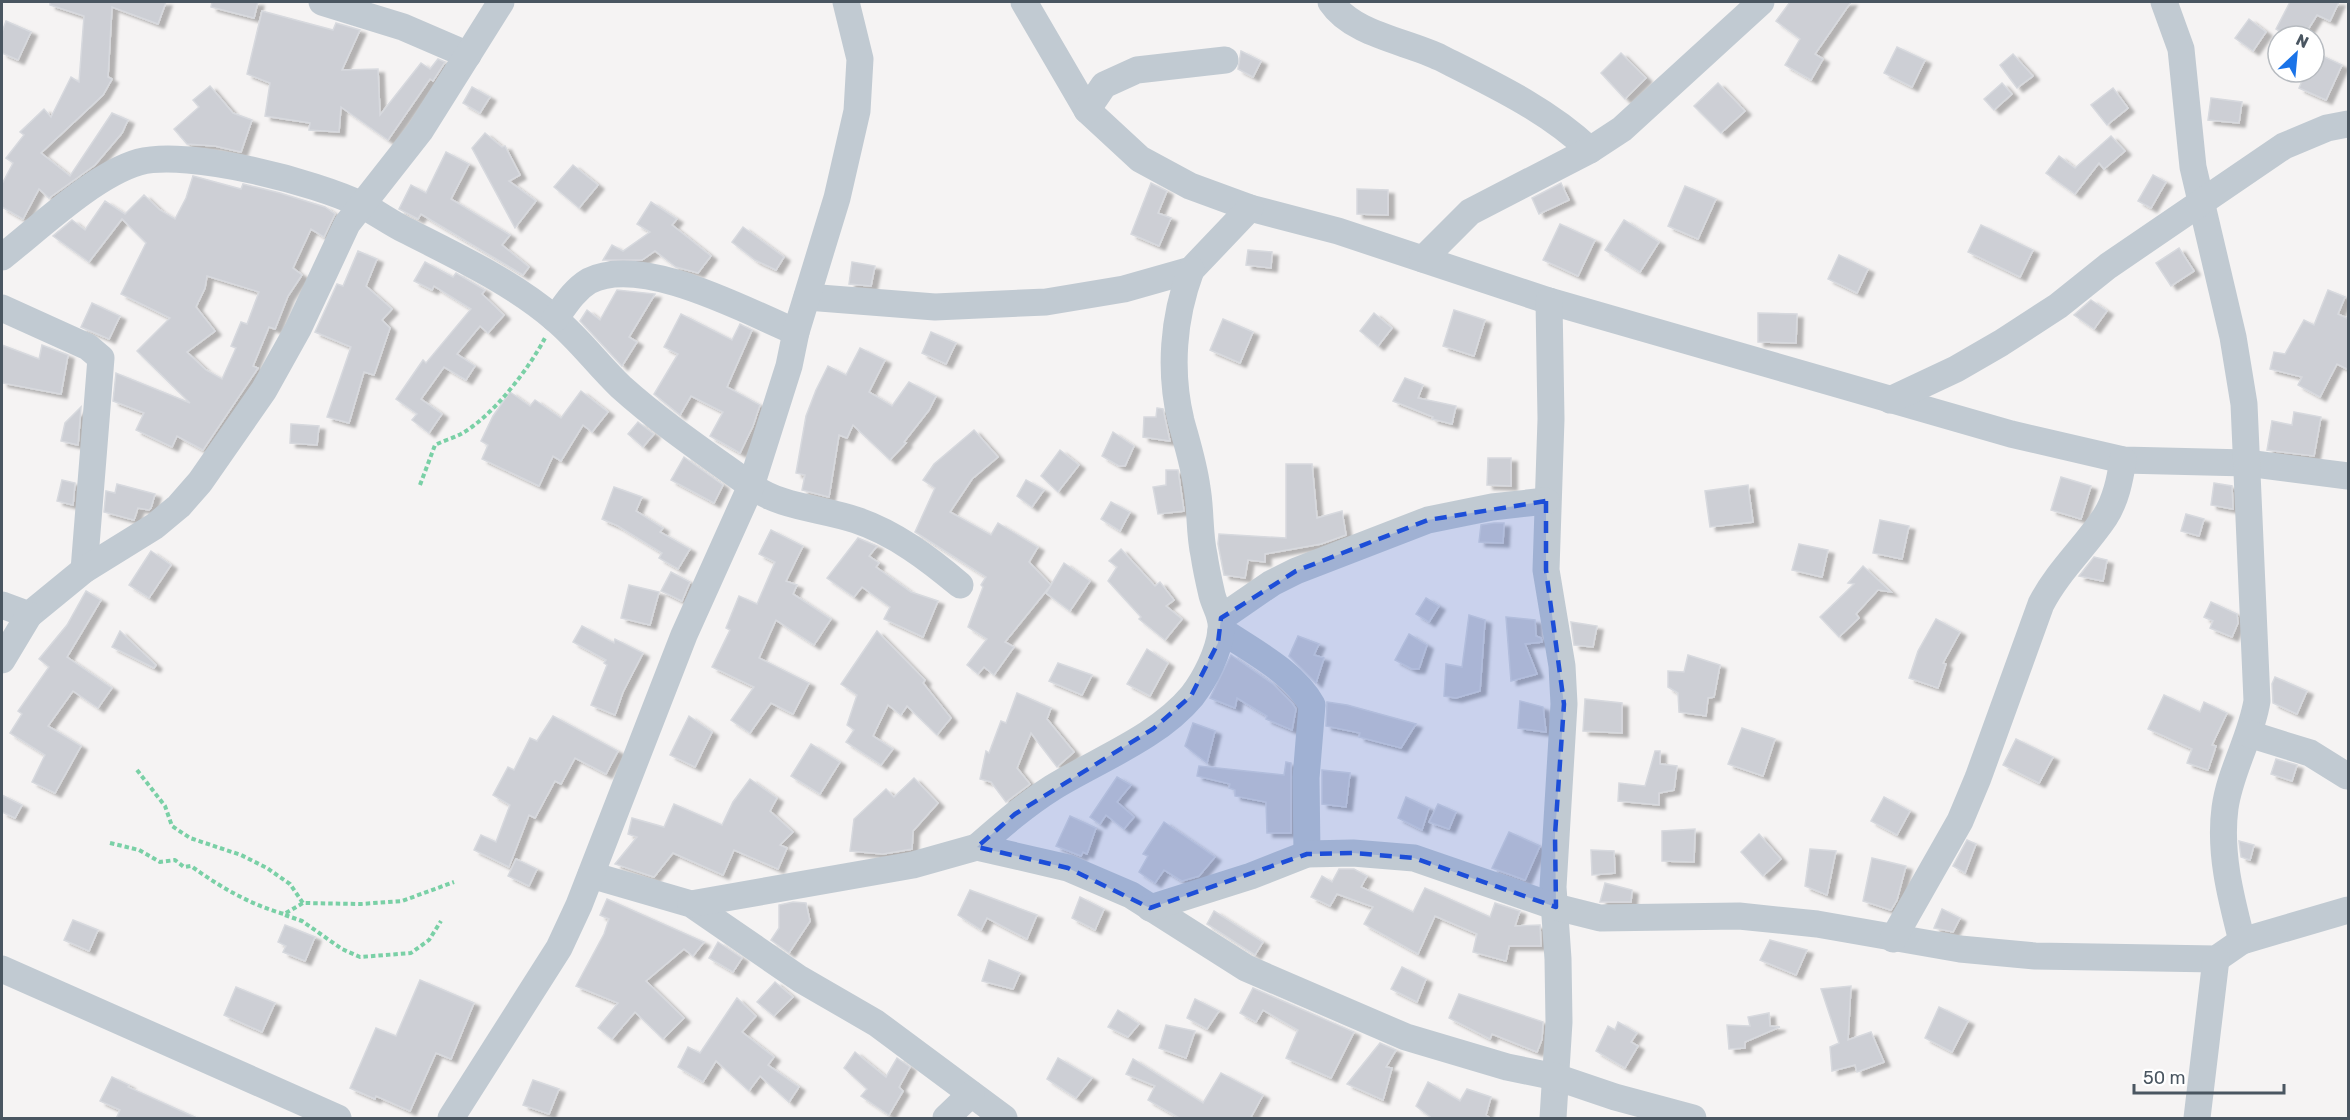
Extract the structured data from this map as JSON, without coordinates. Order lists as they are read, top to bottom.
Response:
{
  "scale_bar": "50 m",
  "north": "top right"
}
